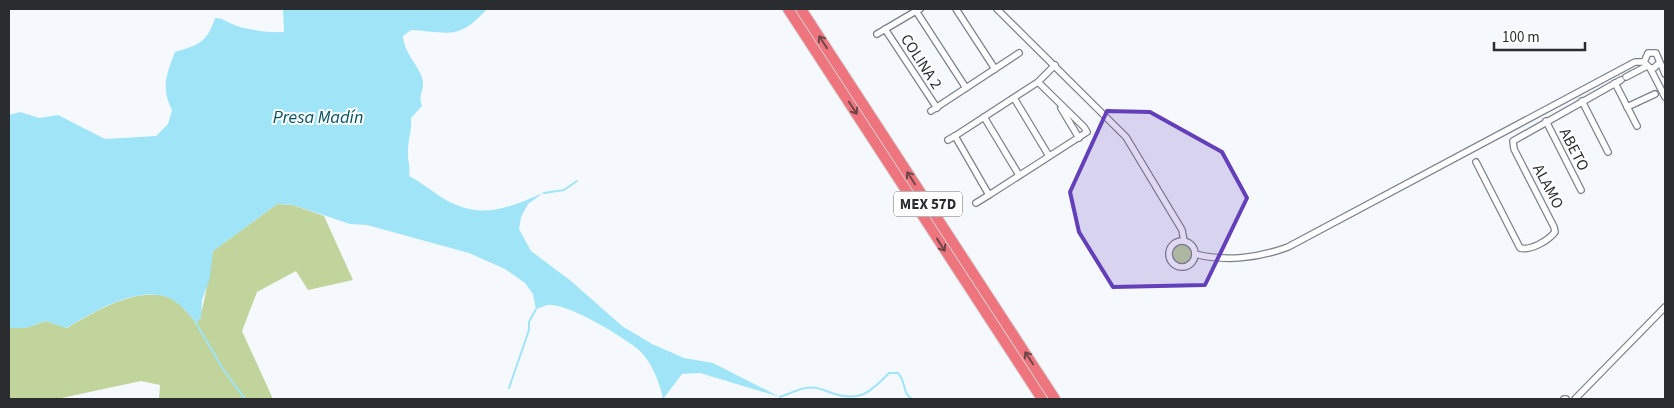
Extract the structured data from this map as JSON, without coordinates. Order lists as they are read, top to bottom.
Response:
{
  "streets": {
    "highway": ["MEX 57D"],
    "street": ["COLINA 2", "ABETO", "ALAMO"]
  },
  "crossings": [
    ["ABETO", "ALAMO"]
  ],
  "water": ["Presa Madín"],
  "scale_bar": "100 m"
}
